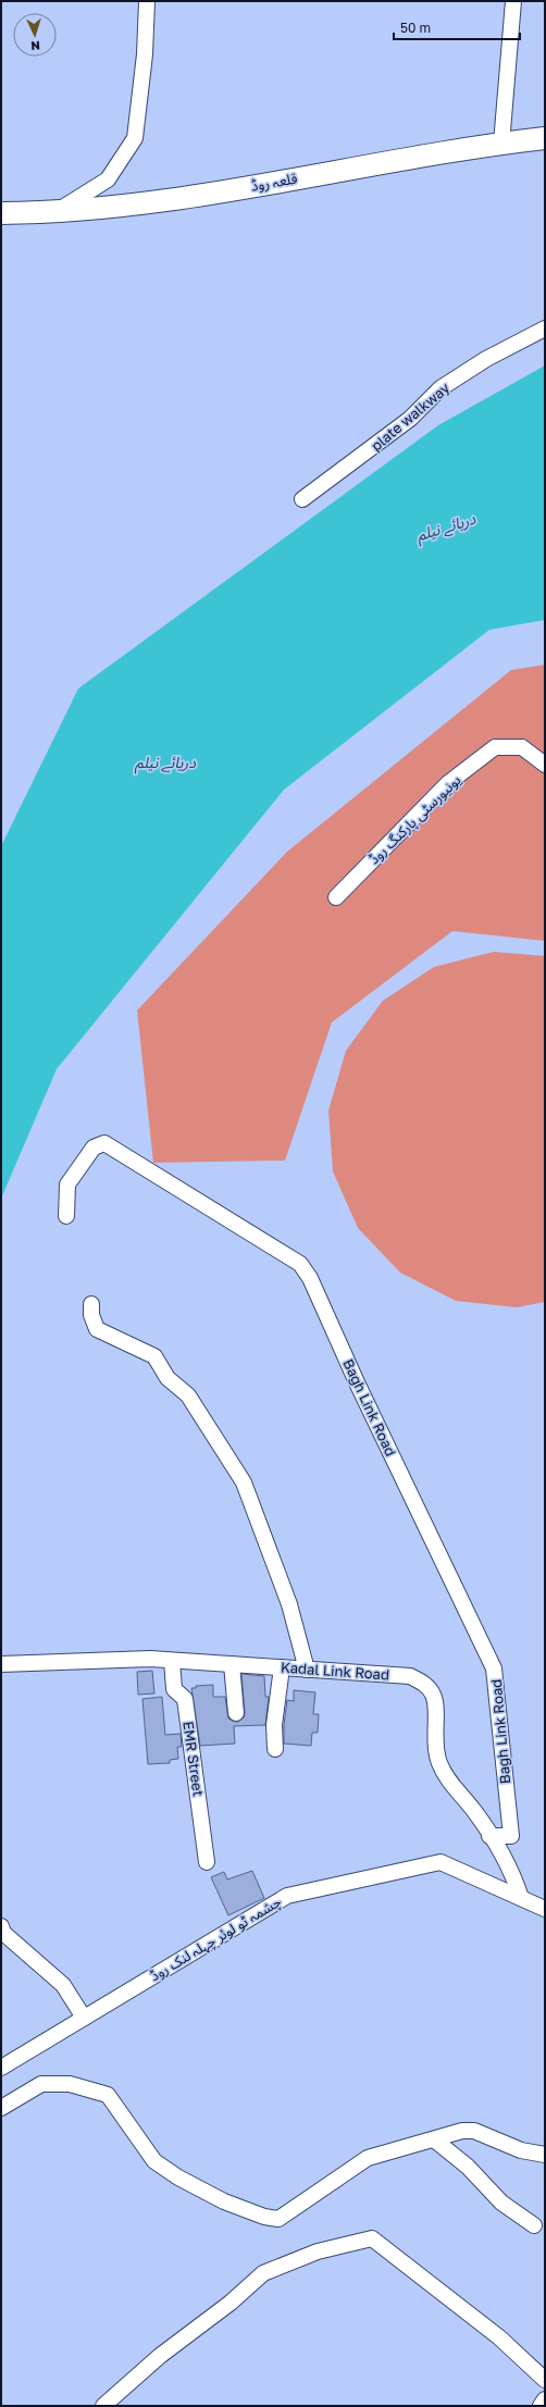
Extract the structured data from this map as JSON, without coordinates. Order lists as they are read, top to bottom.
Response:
{
  "streets": {
    "street": [
      "قلعہ روڈ",
      "plate walkway",
      "یونیورسٹی پارکنگ روڈ",
      "Bagh Link Road",
      "Kadal Link Road",
      "EMR Street",
      "چشمہ ٹو لوئر چہلہ لنک روڈ"
    ]
  },
  "crossings": [
    ["Bagh Link Road", "Kadal Link Road"],
    ["Kadal Link Road", "EMR Street"],
    ["Kadal Link Road", "چشمہ ٹو لوئر چہلہ لنک روڈ"]
  ],
  "water": ["دریائے نیلم"],
  "scale_bar": "50 m",
  "north": "bottom"
}
